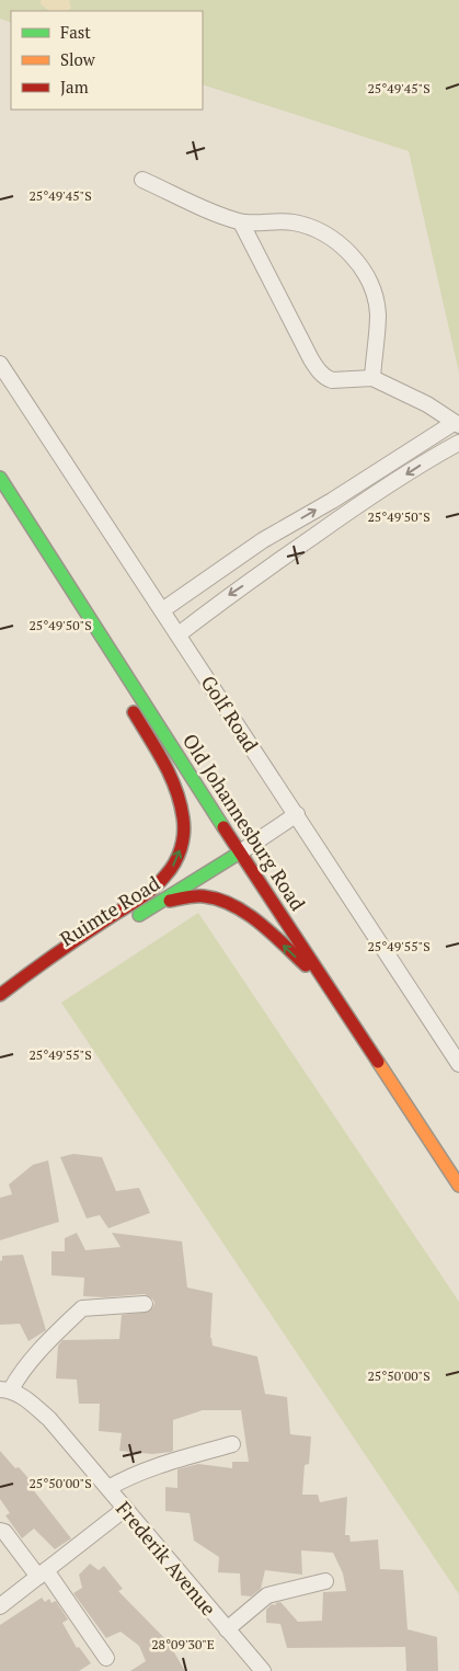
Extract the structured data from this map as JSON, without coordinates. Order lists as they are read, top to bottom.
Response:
{
  "streets": {
    "main road": ["Old Johannesburg Road", "Ruimte Road"],
    "street": ["Golf Road", "Frederik Avenue"]
  },
  "crossings": [
    ["Old Johannesburg Road", "Ruimte Road"]
  ],
  "legend": ["Fast", "Slow", "Jam"],
  "coordinates": [
    "25°49'45\"S",
    "25°49'50\"S",
    "25°49'55\"S",
    "25°50'00\"S",
    "28°09'30\"E"
  ]
}
